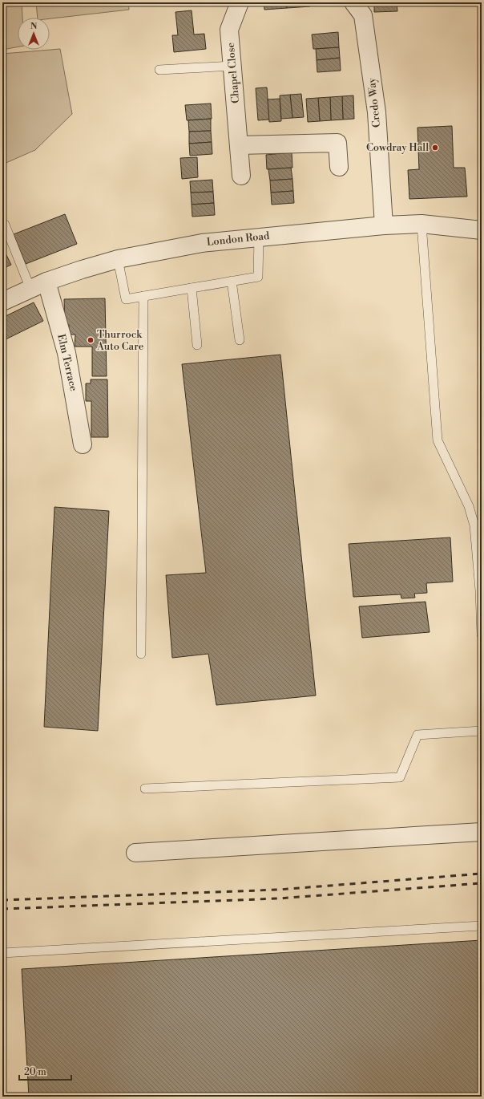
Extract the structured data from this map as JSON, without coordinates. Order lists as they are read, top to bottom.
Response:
{
  "streets": {
    "street": [
      "Chapel Close",
      "Credo Way",
      "London Road",
      "Elm Terrace"
    ]
  },
  "crossings": [
    ["Credo Way", "London Road"],
    ["London Road", "Elm Terrace"]
  ],
  "places": ["Cowdray Hall", "Thurrock Auto Care"],
  "scale_bar": "20 m",
  "north": "top"
}
